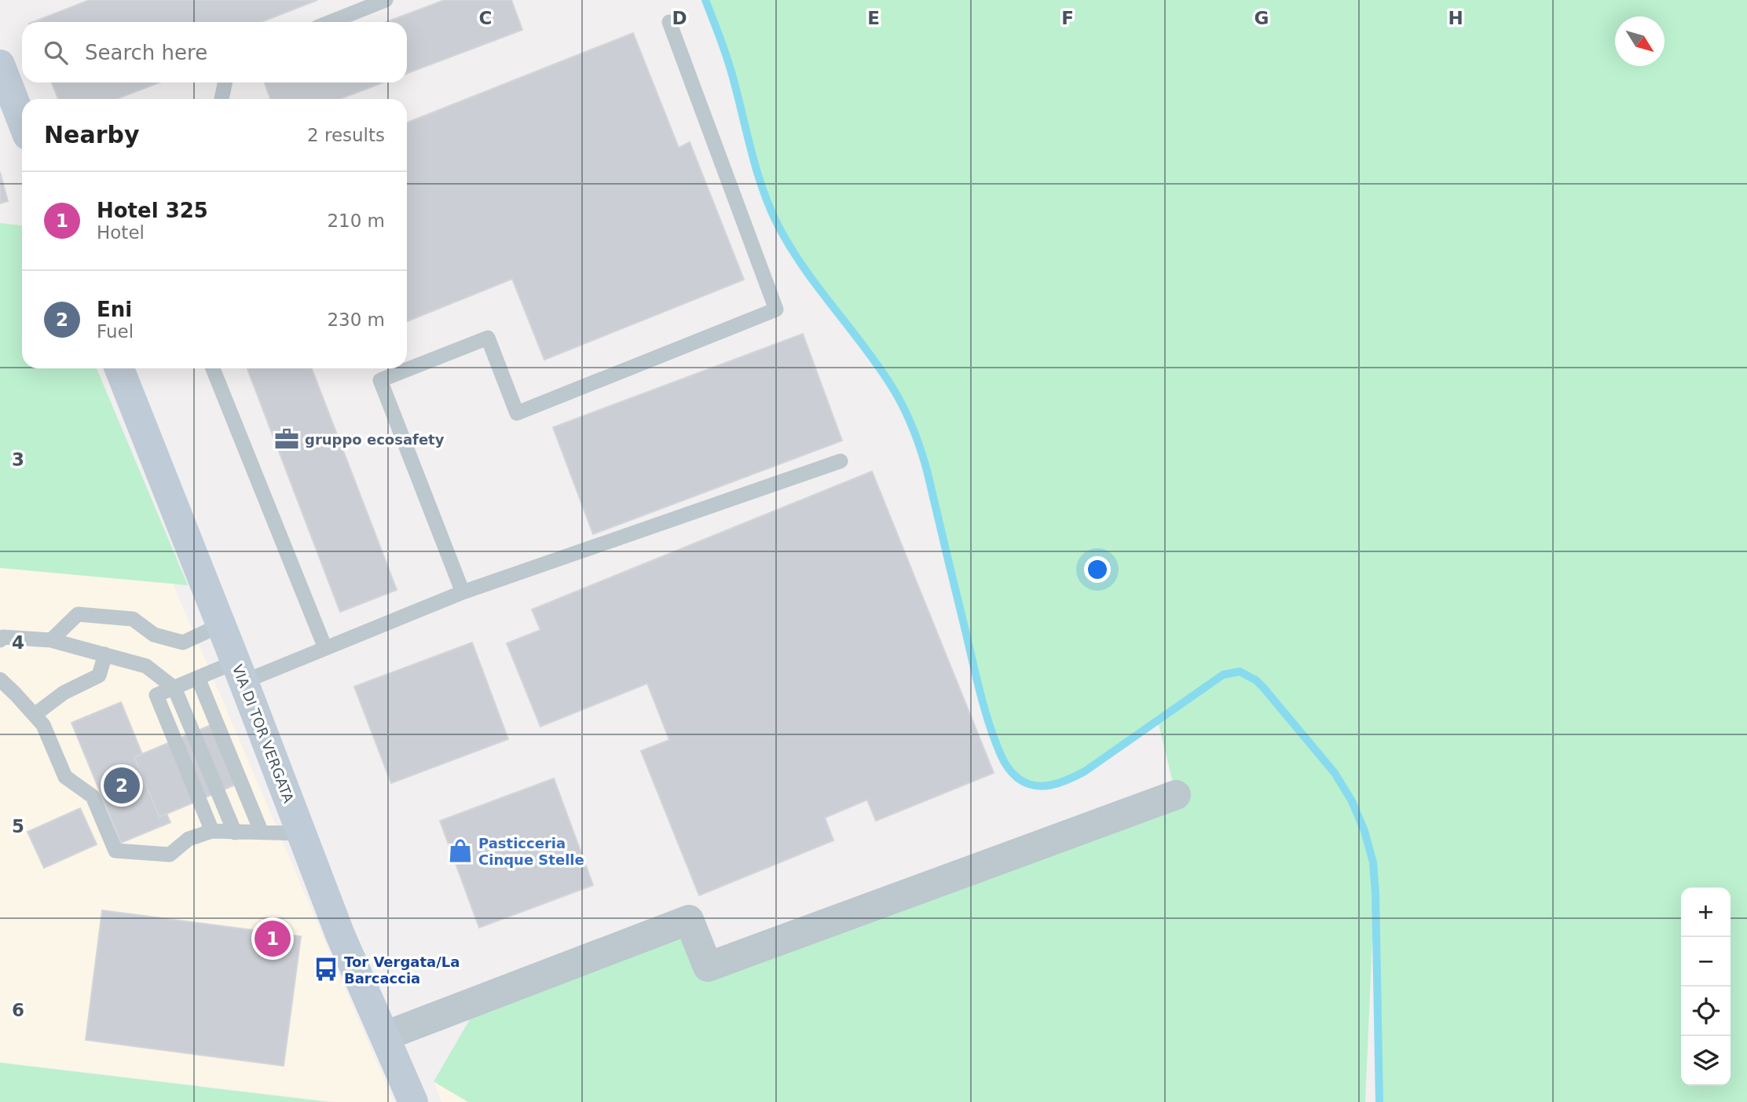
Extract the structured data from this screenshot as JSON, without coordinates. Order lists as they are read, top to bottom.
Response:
{
  "streets": {
    "main road": ["VIA DI TOR VERGATA"]
  },
  "places": {
    "office": ["gruppo ecosafety"],
    "shop": ["Pasticceria Cinque Stelle"],
    "bus stop": ["Tor Vergata/La Barcaccia"]
  },
  "north": "bottom right",
  "page": {
    "search": "Search here",
    "heading": ["Nearby", "2 results"],
    "list": [
      {
        "mark": "1",
        "name": "Hotel 325",
        "note": "Hotel",
        "value": "210 m"
      },
      {
        "mark": "2",
        "name": "Eni",
        "note": "Fuel",
        "value": "230 m"
      }
    ],
    "pins": ["2", "1"],
    "map_buttons": ["+", "−"]
  },
  "grid": {
    "columns": [
      "C",
      "D",
      "E",
      "F",
      "G",
      "H"
    ],
    "rows": [
      "3",
      "4",
      "5",
      "6"
    ]
  }
}
